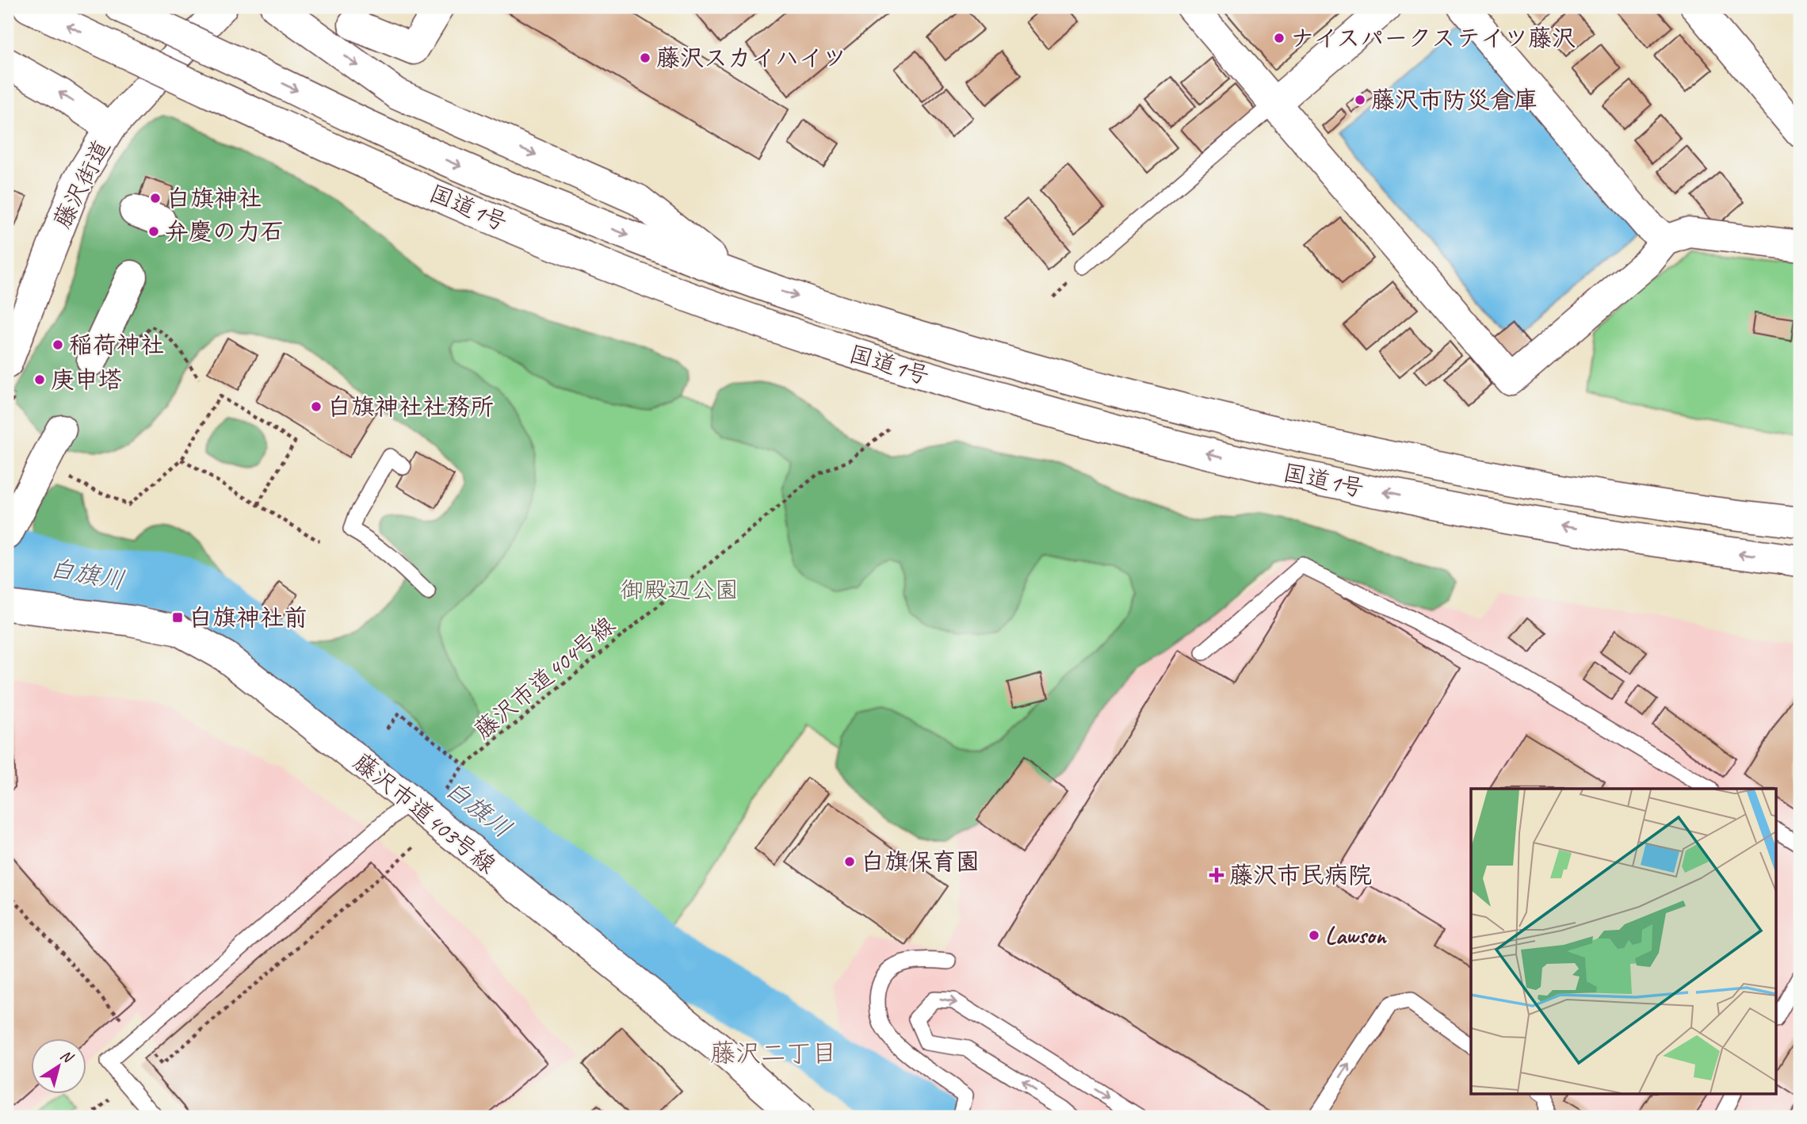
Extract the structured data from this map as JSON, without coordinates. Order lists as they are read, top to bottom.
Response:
{
  "streets": {
    "main road": ["藤沢街道", "国道1号", "藤沢市道403号線"],
    "path": ["藤沢市道404号線"]
  },
  "districts": ["藤沢二丁目"],
  "water": ["白旗川"],
  "parks": ["御殿辺公園"],
  "places": {
    "other": [
      "ナイスパークステイツ藤沢",
      "藤沢スカイハイツ",
      "藤沢市防災倉庫",
      "白旗神社",
      "弁慶の力石",
      "稲荷神社",
      "庚申塔",
      "白旗神社社務所",
      "白旗保育園",
      "Lawson"
    ],
    "transit": ["白旗神社前"],
    "health": ["藤沢市民病院"]
  },
  "north": "top right"
}
